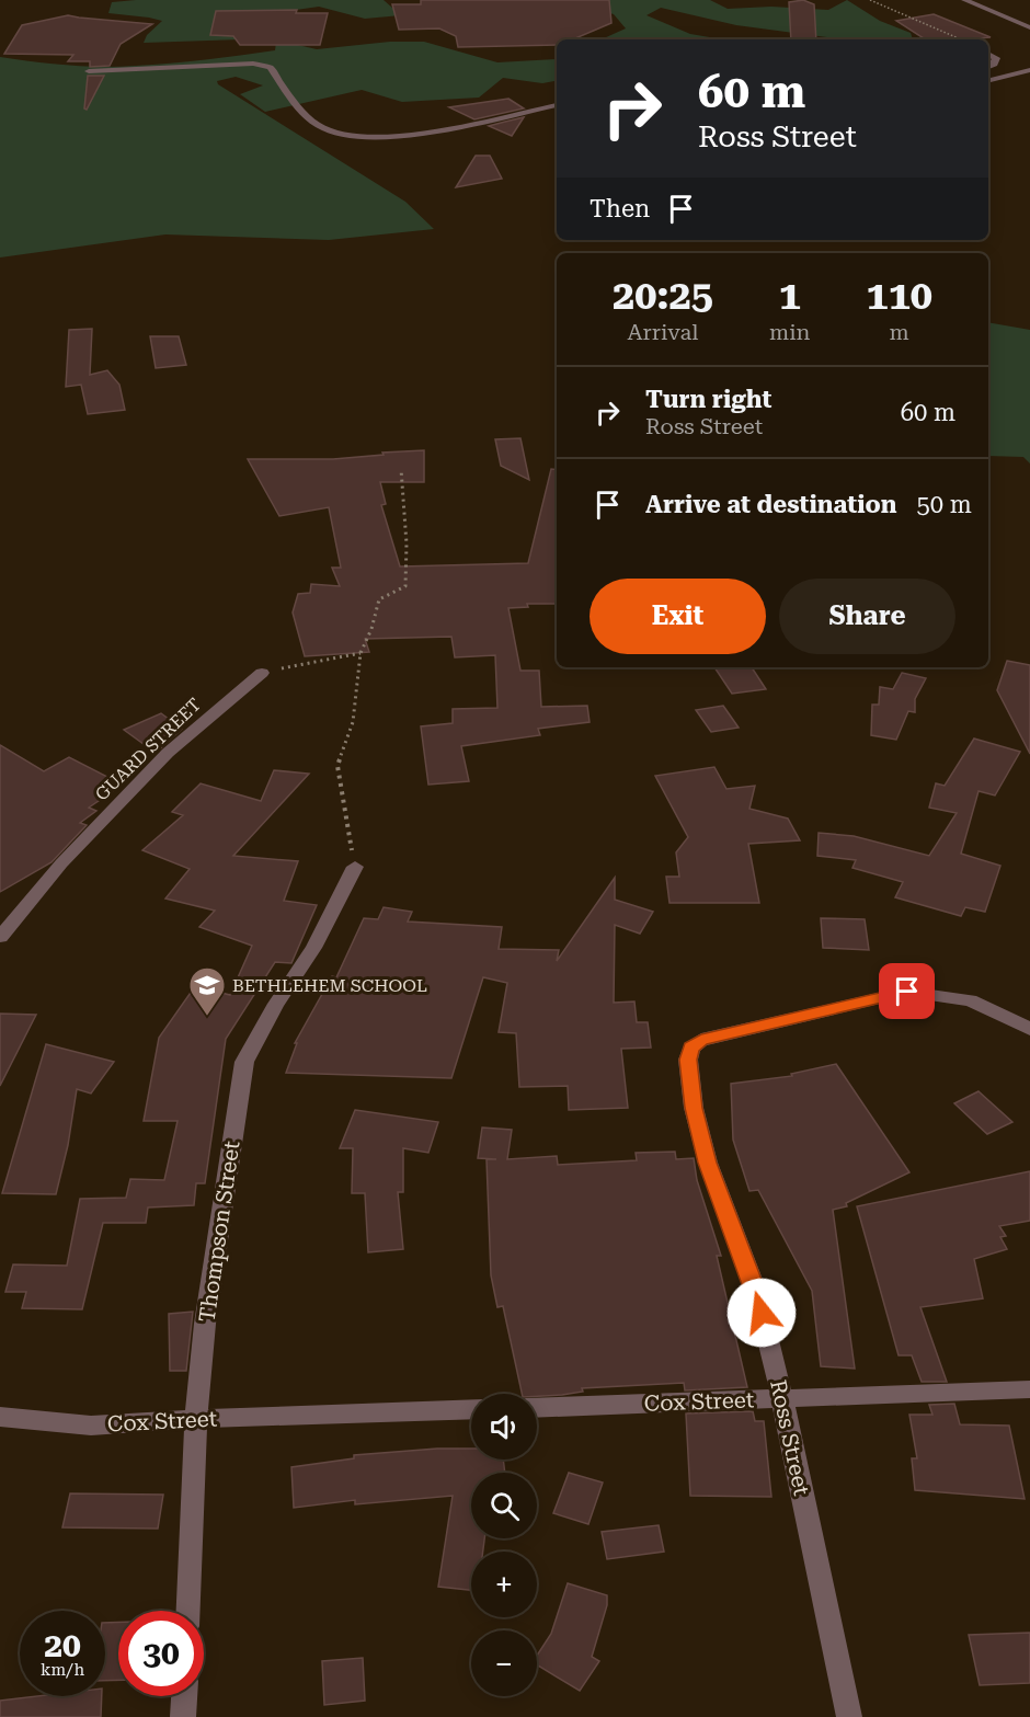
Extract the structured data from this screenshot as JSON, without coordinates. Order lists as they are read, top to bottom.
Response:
{
  "streets": {
    "street": [
      "GUARD STREET",
      "Thompson Street",
      "Cox Street",
      "Ross Street"
    ]
  },
  "crossings": [
    ["Thompson Street", "Cox Street"],
    ["Cox Street", "Ross Street"]
  ],
  "places": {
    "school or university": ["BETHLEHEM SCHOOL"]
  },
  "page": {
    "turn": ["60 m", "Ross Street"],
    "then": "Then",
    "eta": [
      "20:25",
      "Arrival",
      "1",
      "min",
      "110",
      "m"
    ],
    "list": [
      {
        "name": "Turn right",
        "note": "Ross Street",
        "value": "60 m"
      },
      {
        "name": "Arrive at destination",
        "value": "50 m"
      }
    ],
    "buttons": ["Exit", "Share"],
    "map_buttons": ["+", "−"],
    "speed": "20 km/h",
    "limit": "30"
  }
}
